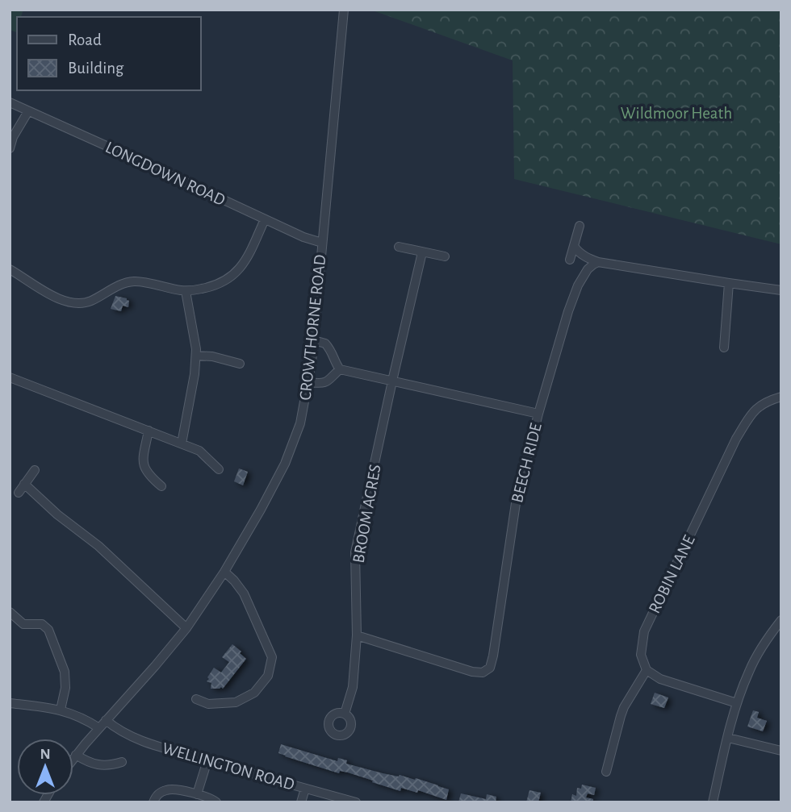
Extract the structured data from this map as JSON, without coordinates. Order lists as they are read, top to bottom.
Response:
{
  "streets": {
    "street": [
      "LONGDOWN ROAD",
      "CROWTHORNE ROAD",
      "BEECH RIDE",
      "BROOM ACRES",
      "ROBIN LANE",
      "WELLINGTON ROAD"
    ]
  },
  "crossings": [
    ["LONGDOWN ROAD", "CROWTHORNE ROAD"],
    ["CROWTHORNE ROAD", "WELLINGTON ROAD"],
    ["BEECH RIDE", "BROOM ACRES"]
  ],
  "parks": ["Wildmoor Heath"],
  "legend": ["Road", "Building"],
  "north": "top"
}
